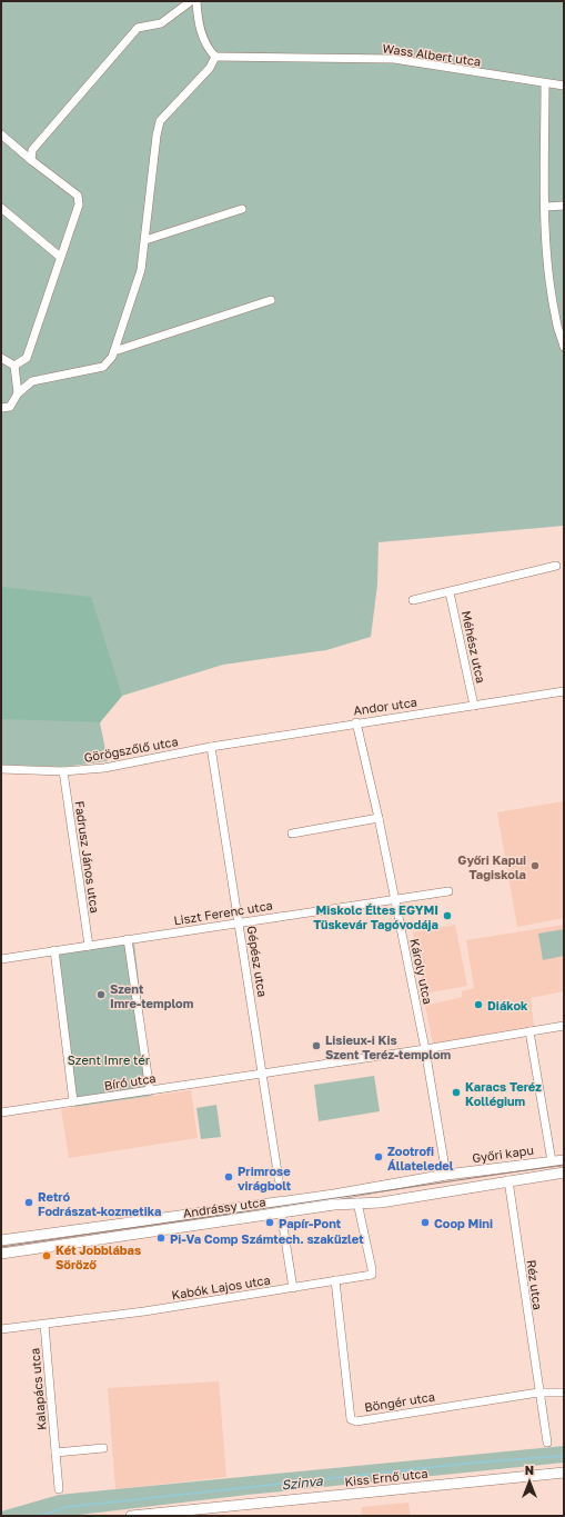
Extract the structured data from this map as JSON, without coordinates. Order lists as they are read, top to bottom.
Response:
{
  "streets": {
    "street": [
      "Wass Albert utca",
      "Méhész utca",
      "Andor utca",
      "Görögszőlő utca",
      "Fadrusz János utca",
      "Liszt Ferenc utca",
      "Gépész utca",
      "Károly utca",
      "Bíró utca",
      "Győri kapu",
      "Andrássy utca",
      "Réz utca",
      "Kabók Lajos utca",
      "Kalapács utca",
      "Böngér utca",
      "Kiss Ernő utca"
    ]
  },
  "crossings": [
    ["Méhész utca", "Andor utca"],
    ["Andor utca", "Görögszőlő utca"],
    ["Andor utca", "Gépész utca"],
    ["Andor utca", "Károly utca"],
    ["Görögszőlő utca", "Fadrusz János utca"],
    ["Görögszőlő utca", "Gépész utca"],
    ["Fadrusz János utca", "Liszt Ferenc utca"],
    ["Liszt Ferenc utca", "Gépész utca"],
    ["Liszt Ferenc utca", "Károly utca"],
    ["Gépész utca", "Bíró utca"],
    ["Károly utca", "Bíró utca"],
    ["Károly utca", "Győri kapu"],
    ["Károly utca", "Andrássy utca"],
    ["Győri kapu", "Andrássy utca"],
    ["Andrássy utca", "Réz utca"],
    ["Andrássy utca", "Kabók Lajos utca"],
    ["Réz utca", "Böngér utca"],
    ["Kabók Lajos utca", "Kalapács utca"],
    ["Kabók Lajos utca", "Böngér utca"]
  ],
  "water": ["Szinva"],
  "parks": ["Szent Imre tér"],
  "places": [
    "Győri Kapui Tagiskola",
    "Miskolc Éltes EGYMI Tüskevár Tagóvodája",
    "Szent Imre-templom",
    "Diákok",
    "Lisieux-i Kis Szent Teréz-templom",
    "Karacs Teréz Kollégium",
    "Zootrofi Állateledel",
    "Primrose virágbolt",
    "Retró Fodrászat-kozmetika",
    "Papír-Pont",
    "Coop Mini",
    "Pi-Va Comp Számtech. szaküzlet",
    "Két Jobblábas Söröző"
  ],
  "north": "top"
}
